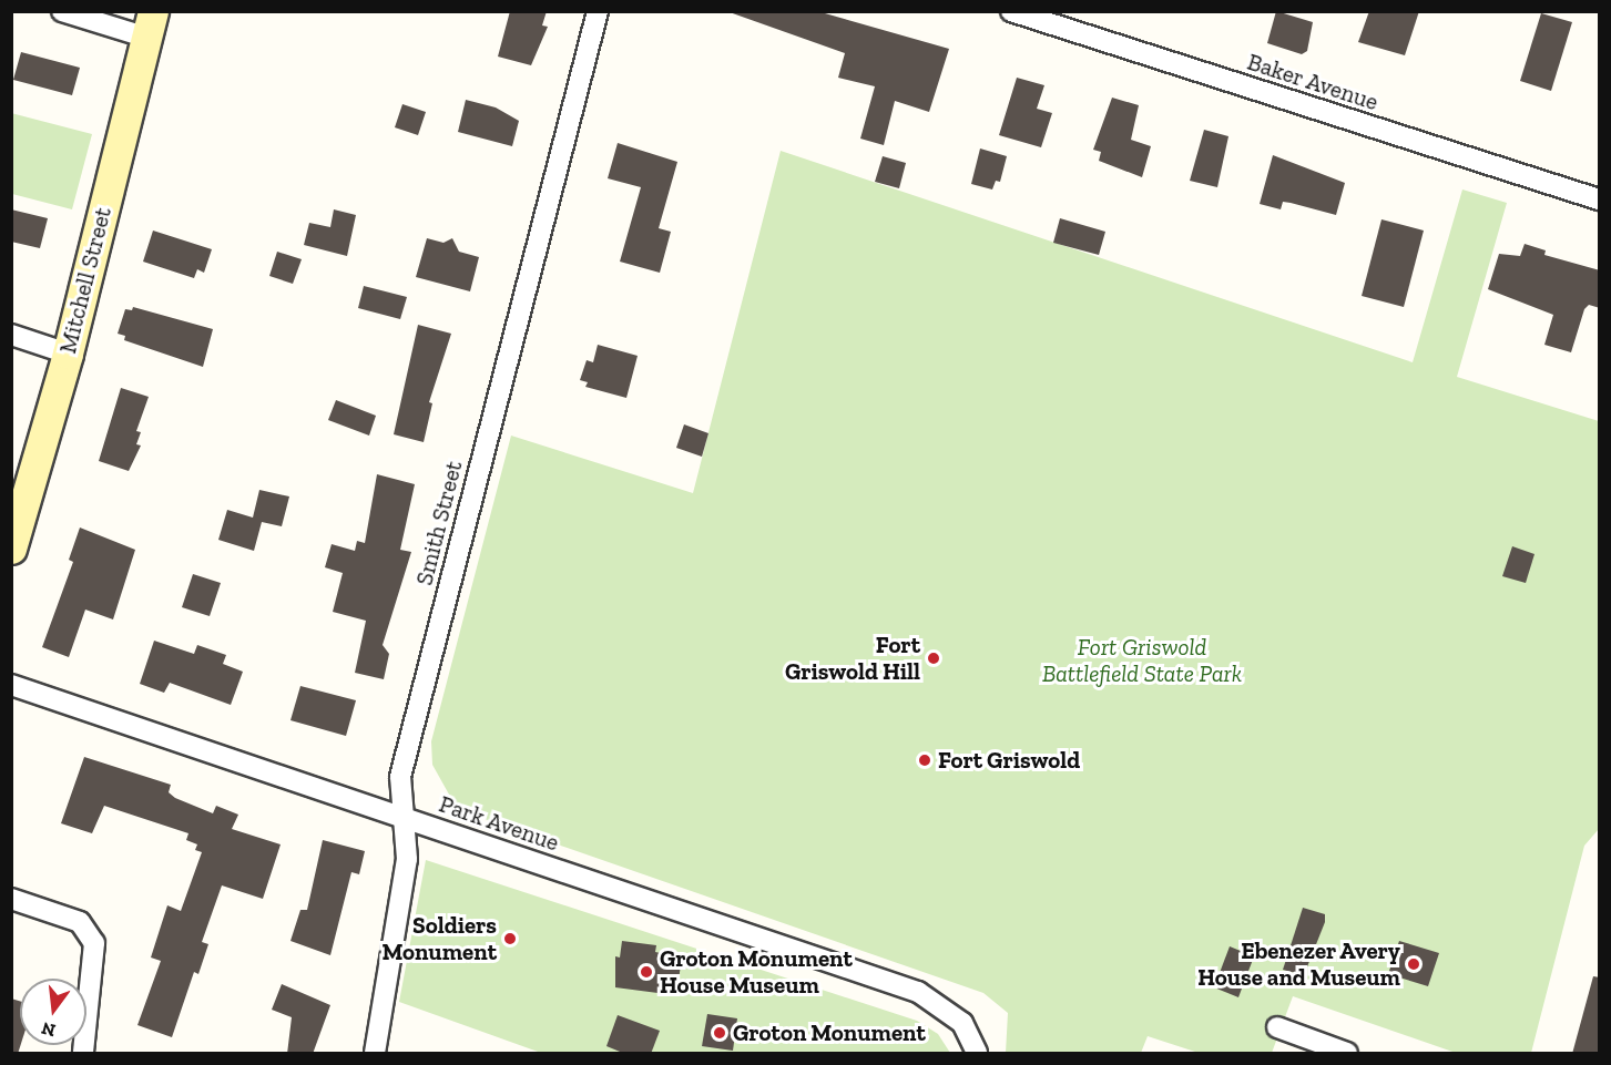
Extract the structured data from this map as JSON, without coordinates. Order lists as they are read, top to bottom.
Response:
{
  "streets": {
    "main road": ["Mitchell Street"],
    "street": ["Baker Avenue", "Smith Street", "Park Avenue"]
  },
  "crossings": [
    ["Smith Street", "Park Avenue"]
  ],
  "parks": ["Fort Griswold Battlefield State Park"],
  "places": [
    "Fort Griswold Hill",
    "Fort Griswold",
    "Soldiers Monument",
    "Ebenezer Avery House and Museum",
    "Groton Monument House Museum",
    "Groton Monument"
  ],
  "north": "bottom"
}
